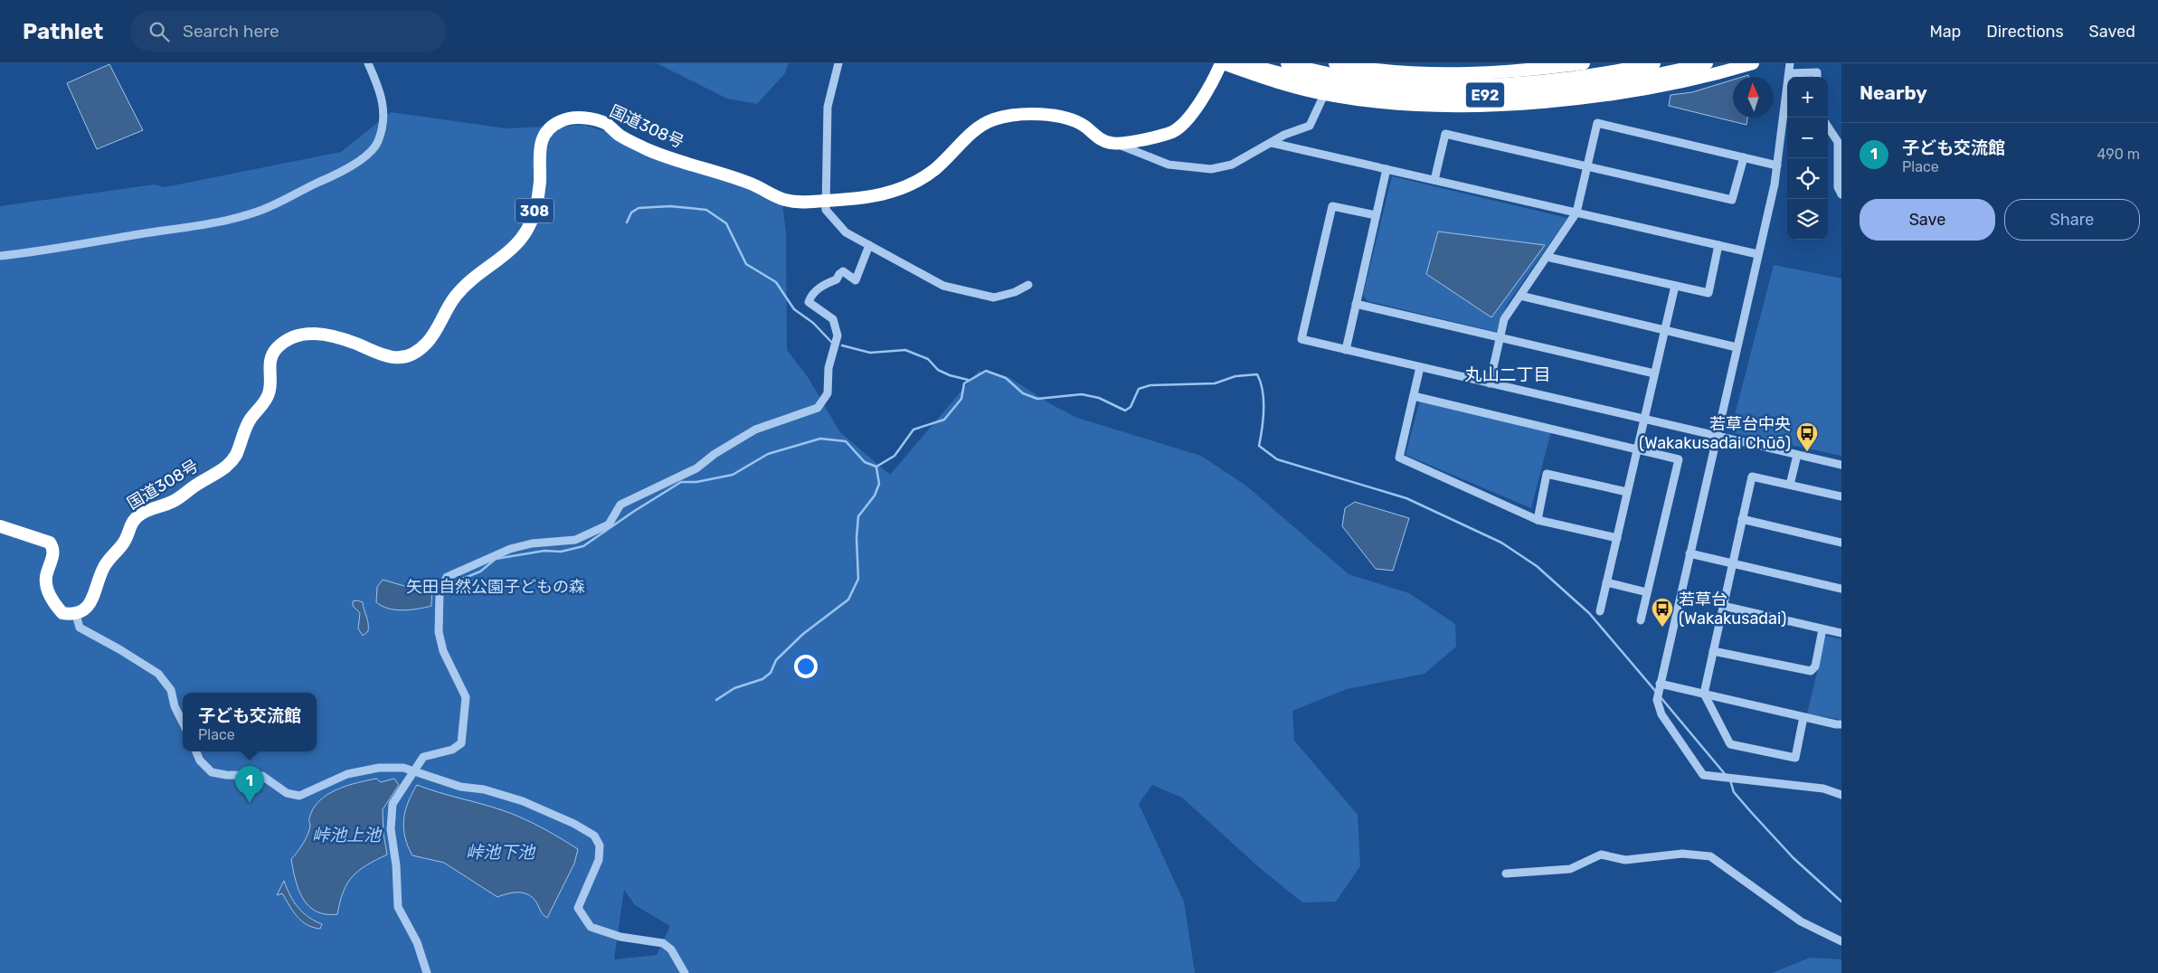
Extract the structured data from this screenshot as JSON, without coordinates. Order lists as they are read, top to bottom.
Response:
{
  "streets": {
    "highway": ["E92", "国道308号", "308"]
  },
  "districts": ["丸山二丁目"],
  "water": ["峠池上池", "峠池下池"],
  "parks": ["矢田自然公園子どもの森"],
  "places": {
    "bus stop": ["若草台中央 (Wakakusadai Chūō)", "若草台 (Wakakusadai)"]
  },
  "north": "top",
  "page": {
    "header": "Pathlet",
    "search": "Search here",
    "nav": ["Map", "Directions", "Saved"],
    "heading": "Nearby",
    "map_buttons": ["+", "−"],
    "list": [
      {
        "mark": "1",
        "name": "子ども交流館",
        "note": "Place",
        "value": "490 m"
      }
    ],
    "buttons": ["Save", "Share"],
    "popup": ["子ども交流館", "Place"],
    "pins": "1"
  }
}
